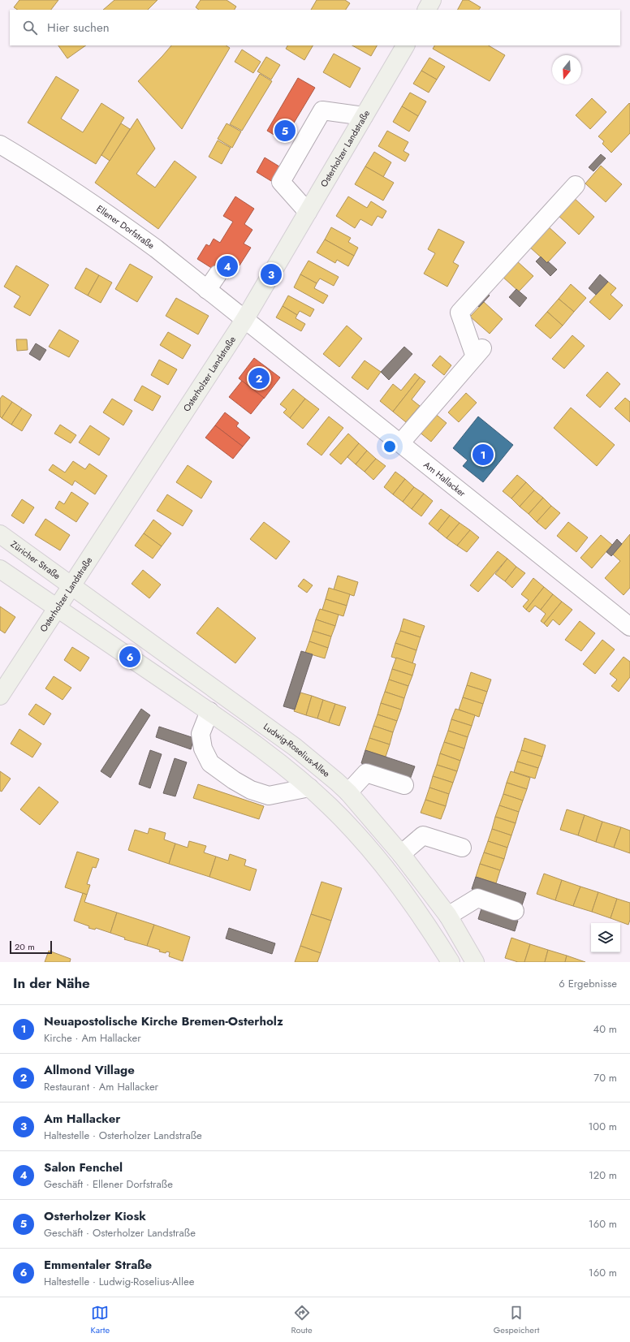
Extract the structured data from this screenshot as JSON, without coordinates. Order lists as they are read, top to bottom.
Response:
{
  "streets": {
    "main road": ["Osterholzer Landstraße", "Züricher Straße", "Ludwig-Roselius-Allee"],
    "street": ["Ellener Dorfstraße", "Am Hallacker"]
  },
  "crossings": [
    ["Osterholzer Landstraße", "Ellener Dorfstraße"],
    ["Osterholzer Landstraße", "Am Hallacker"],
    ["Osterholzer Landstraße", "Züricher Straße"],
    ["Osterholzer Landstraße", "Ludwig-Roselius-Allee"],
    ["Ellener Dorfstraße", "Am Hallacker"],
    ["Züricher Straße", "Ludwig-Roselius-Allee"]
  ],
  "scale_bar": "20 m",
  "north": "bottom",
  "page": {
    "search": "Hier suchen",
    "pins": [
      "5",
      "4",
      "3",
      "2",
      "1",
      "6"
    ],
    "scale": "20 m",
    "heading": ["In der Nähe", "6 Ergebnisse"],
    "list": [
      {
        "mark": "1",
        "name": "Neuapostolische Kirche Bremen-Osterholz",
        "note": "Kirche · Am Hallacker",
        "value": "40 m"
      },
      {
        "mark": "2",
        "name": "Allmond Village",
        "note": "Restaurant · Am Hallacker",
        "value": "70 m"
      },
      {
        "mark": "3",
        "name": "Am Hallacker",
        "note": "Haltestelle · Osterholzer Landstraße",
        "value": "100 m"
      },
      {
        "mark": "4",
        "name": "Salon Fenchel",
        "note": "Geschäft · Ellener Dorfstraße",
        "value": "120 m"
      },
      {
        "mark": "5",
        "name": "Osterholzer Kiosk",
        "note": "Geschäft · Osterholzer Landstraße",
        "value": "160 m"
      },
      {
        "mark": "6",
        "name": "Emmentaler Straße",
        "note": "Haltestelle · Ludwig-Roselius-Allee",
        "value": "160 m"
      }
    ],
    "nav": ["Karte", "Route", "Gespeichert"]
  }
}
